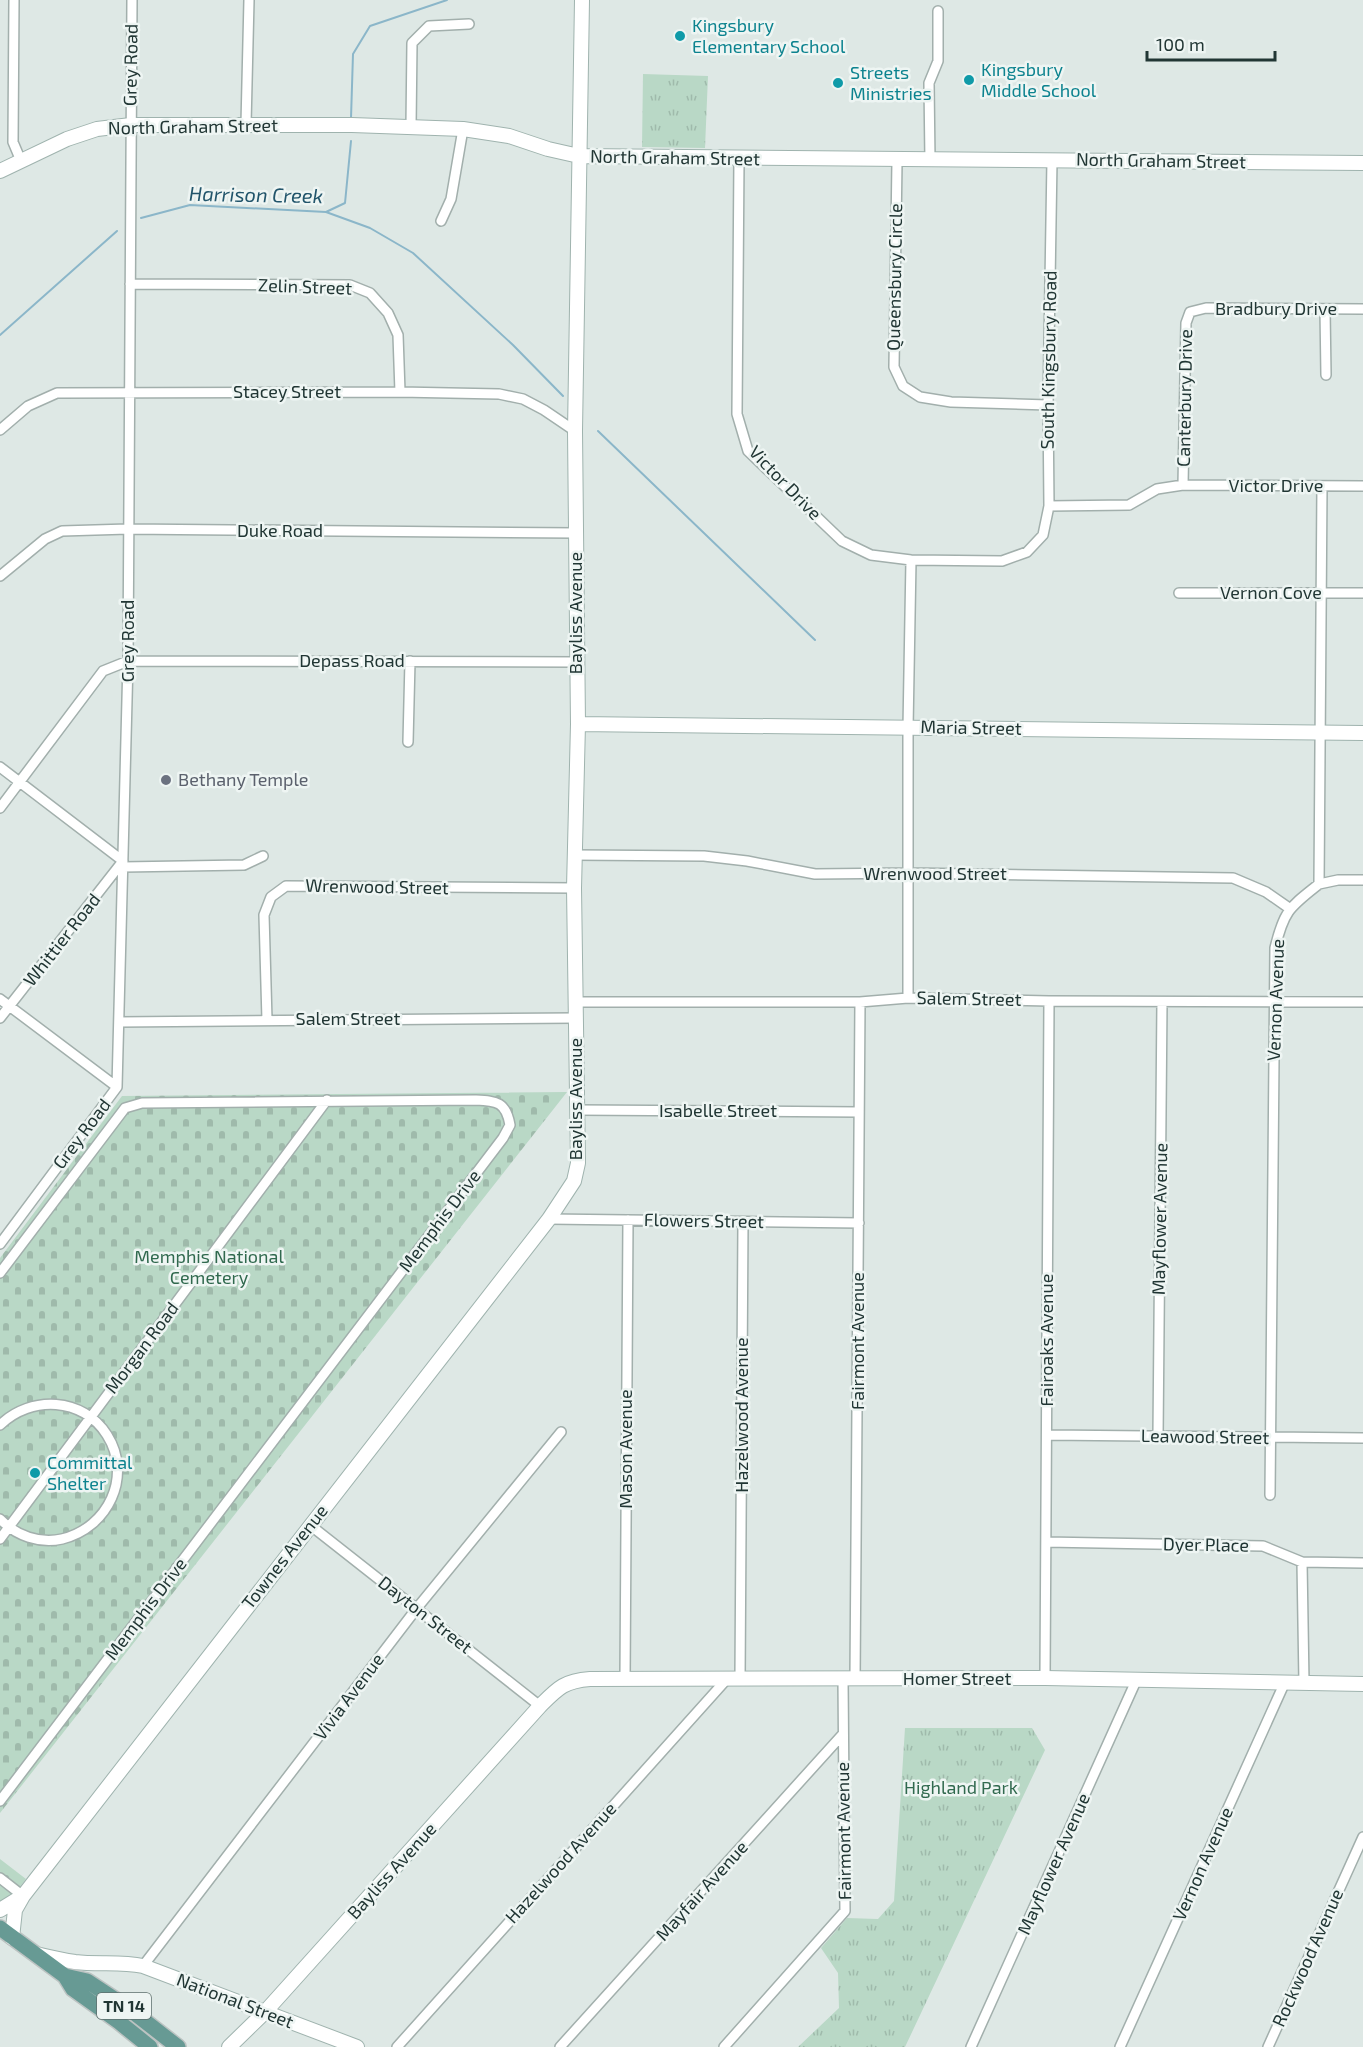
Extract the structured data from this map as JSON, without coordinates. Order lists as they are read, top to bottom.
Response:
{
  "streets": {
    "main road": ["TN 14"],
    "street": [
      "Grey Road",
      "North Graham Street",
      "Queensbury Circle",
      "Zelin Street",
      "Bradbury Drive",
      "South Kingsbury Road",
      "Stacey Street",
      "Canterbury Drive",
      "Victor Drive",
      "Duke Road",
      "Vernon Cove",
      "Bayliss Avenue",
      "Depass Road",
      "Maria Street",
      "Wrenwood Street",
      "Whittier Road",
      "Salem Street",
      "Vernon Avenue",
      "Isabelle Street",
      "Mayflower Avenue",
      "Memphis Drive",
      "Flowers Street",
      "Fairoaks Avenue",
      "Fairmont Avenue",
      "Morgan Road",
      "Hazelwood Avenue",
      "Leawood Street",
      "Mason Avenue",
      "Dyer Place",
      "Townes Avenue",
      "Dayton Street",
      "Homer Street",
      "Vivia Avenue",
      "Mayfair Avenue",
      "Rockwood Avenue",
      "National Street"
    ]
  },
  "crossings": [
    ["Grey Road", "North Graham Street"],
    ["Grey Road", "Zelin Street"],
    ["Grey Road", "Stacey Street"],
    ["Grey Road", "Duke Road"],
    ["Grey Road", "Depass Road"],
    ["Grey Road", "Whittier Road"],
    ["Grey Road", "Salem Street"],
    ["North Graham Street", "Queensbury Circle"],
    ["North Graham Street", "South Kingsbury Road"],
    ["North Graham Street", "Victor Drive"],
    ["North Graham Street", "Bayliss Avenue"],
    ["Queensbury Circle", "South Kingsbury Road"],
    ["Zelin Street", "Stacey Street"],
    ["Bradbury Drive", "Canterbury Drive"],
    ["South Kingsbury Road", "Victor Drive"],
    ["Stacey Street", "Bayliss Avenue"],
    ["Canterbury Drive", "Victor Drive"],
    ["Duke Road", "Bayliss Avenue"],
    ["Bayliss Avenue", "Depass Road"],
    ["Bayliss Avenue", "Maria Street"],
    ["Bayliss Avenue", "Wrenwood Street"],
    ["Bayliss Avenue", "Salem Street"],
    ["Bayliss Avenue", "Isabelle Street"],
    ["Bayliss Avenue", "Flowers Street"],
    ["Bayliss Avenue", "Townes Avenue"],
    ["Bayliss Avenue", "Dayton Street"],
    ["Bayliss Avenue", "Homer Street"],
    ["Bayliss Avenue", "National Street"],
    ["Wrenwood Street", "Salem Street"],
    ["Wrenwood Street", "Vernon Avenue"],
    ["Salem Street", "Vernon Avenue"],
    ["Salem Street", "Mayflower Avenue"],
    ["Salem Street", "Fairoaks Avenue"],
    ["Salem Street", "Fairmont Avenue"],
    ["Vernon Avenue", "Leawood Street"],
    ["Vernon Avenue", "Homer Street"],
    ["Isabelle Street", "Fairmont Avenue"],
    ["Mayflower Avenue", "Leawood Street"],
    ["Mayflower Avenue", "Homer Street"],
    ["Memphis Drive", "Morgan Road"],
    ["Flowers Street", "Fairmont Avenue"],
    ["Flowers Street", "Hazelwood Avenue"],
    ["Flowers Street", "Mason Avenue"],
    ["Flowers Street", "Townes Avenue"],
    ["Fairoaks Avenue", "Leawood Street"],
    ["Fairoaks Avenue", "Dyer Place"],
    ["Fairoaks Avenue", "Homer Street"],
    ["Fairmont Avenue", "Homer Street"],
    ["Fairmont Avenue", "Mayfair Avenue"],
    ["Hazelwood Avenue", "Homer Street"],
    ["Mason Avenue", "Homer Street"],
    ["Townes Avenue", "Dayton Street"],
    ["Townes Avenue", "TN 14"],
    ["Dayton Street", "Vivia Avenue"],
    ["Vivia Avenue", "National Street"],
    ["National Street", "TN 14"]
  ],
  "water": ["Harrison Creek"],
  "parks": ["Memphis National Cemetery", "Highland Park"],
  "places": [
    "Kingsbury Elementary School",
    "Kingsbury Middle School",
    "Streets Ministries",
    "Bethany Temple",
    "Committal Shelter"
  ],
  "scale_bar": "100 m"
}
